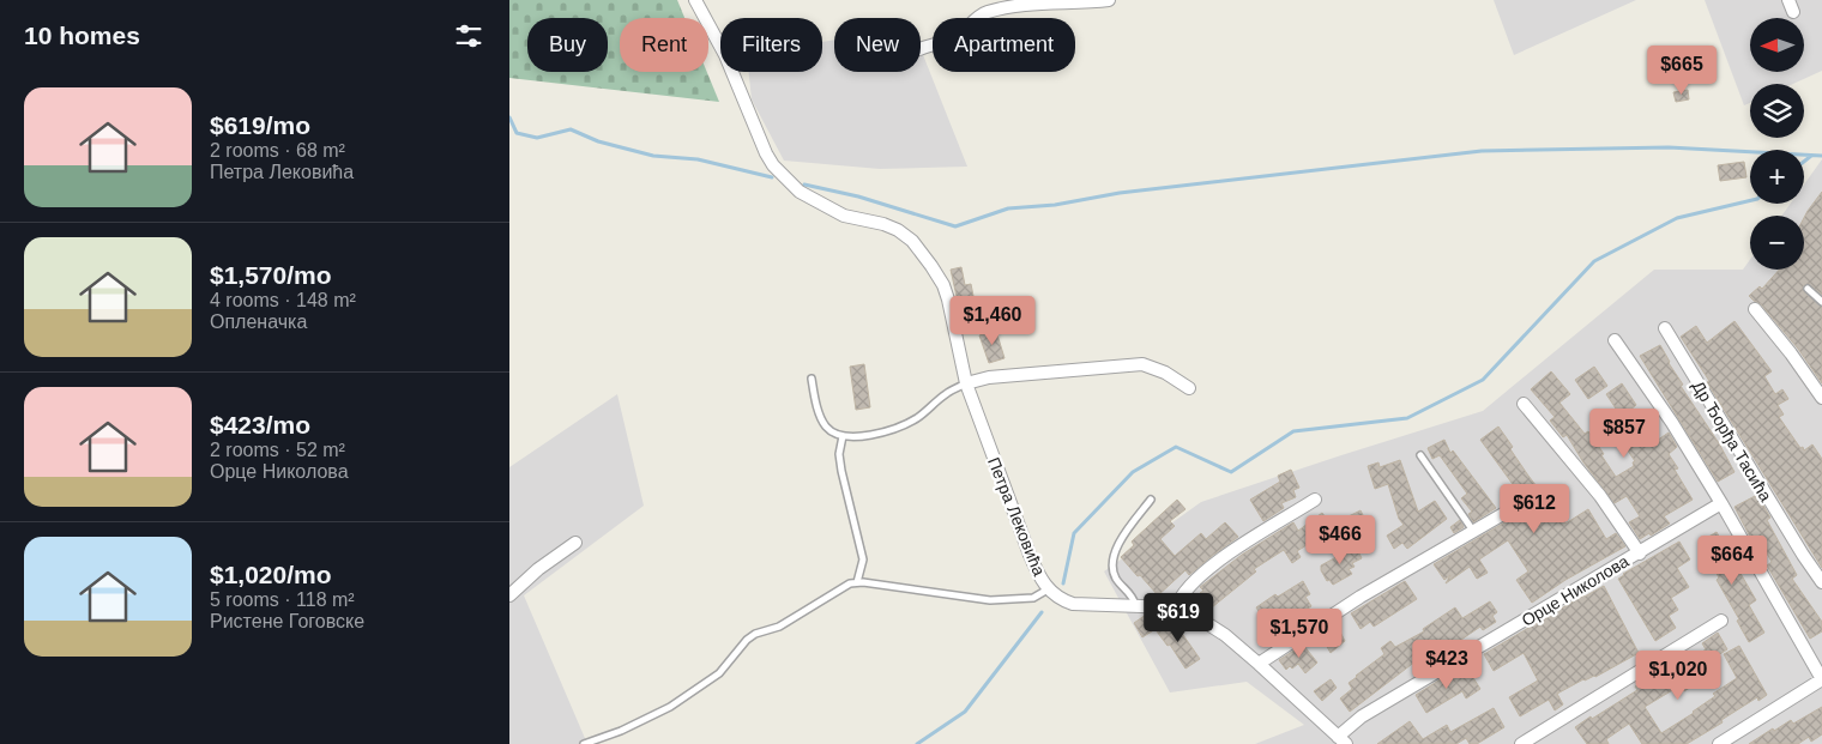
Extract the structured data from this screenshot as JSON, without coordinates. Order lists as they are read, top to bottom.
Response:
{
  "streets": {
    "street": ["Др Ђорђа Тасића", "Петра Лековића", "Орце Николова"]
  },
  "crossings": [
    ["Петра Лековића", "Орце Николова"]
  ],
  "north": "left",
  "page": {
    "heading": "10 homes",
    "map_buttons": ["+", "−"],
    "chip": [
      "Buy",
      "Rent",
      "Filters",
      "New",
      "Apartment"
    ],
    "price": [
      "$665",
      "$1,460",
      "$857",
      "$612",
      "$466",
      "$664",
      "$619",
      "$1,570",
      "$423",
      "$1,020"
    ],
    "list": [
      {
        "name": "$619/mo",
        "note": "2 rooms · 68 m² · Петра Лековића"
      },
      {
        "name": "$1,570/mo",
        "note": "4 rooms · 148 m² · Опленачка"
      },
      {
        "name": "$423/mo",
        "note": "2 rooms · 52 m² · Орце Николова"
      },
      {
        "name": "$1,020/mo",
        "note": "5 rooms · 118 m² · Ристене Гоговске"
      }
    ]
  }
}
